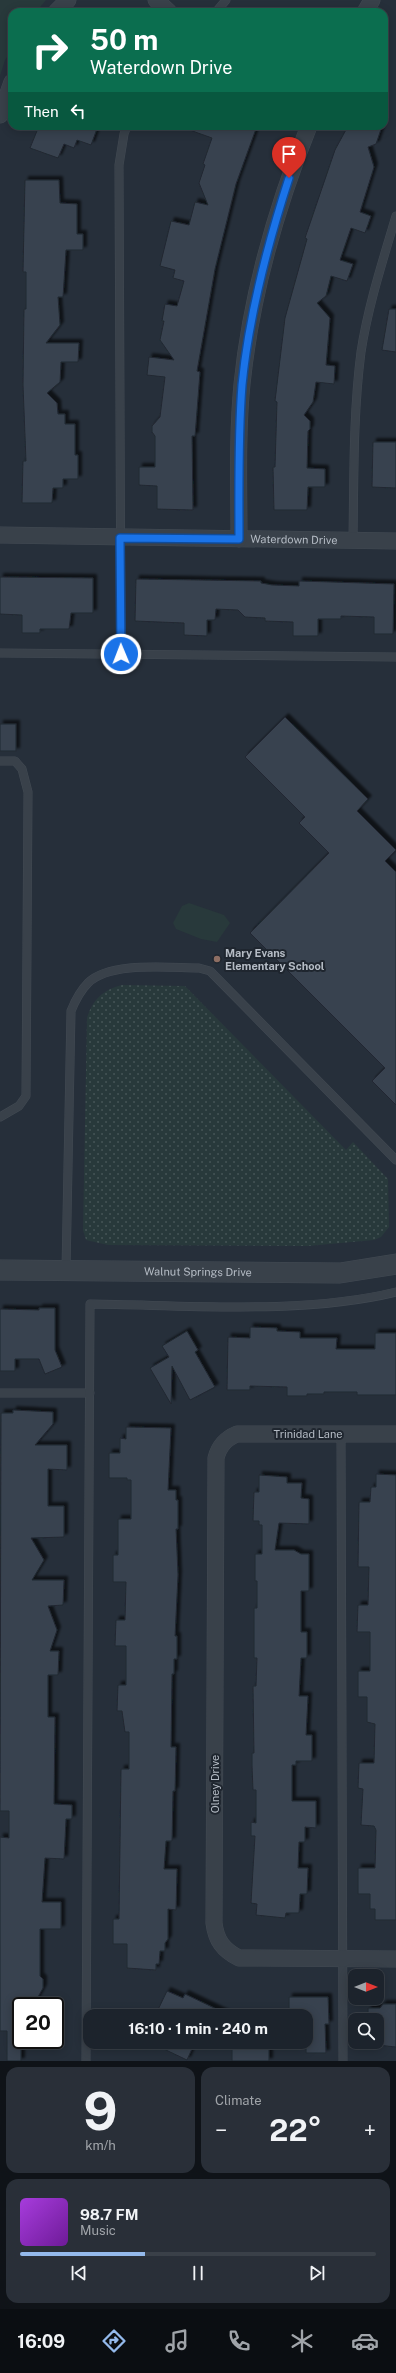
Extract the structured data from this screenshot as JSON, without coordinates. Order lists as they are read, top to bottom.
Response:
{
  "streets": {
    "street": [
      "Waterdown Drive",
      "Walnut Springs Drive",
      "Trinidad Lane",
      "Olney Drive"
    ]
  },
  "crossings": [
    ["Trinidad Lane", "Olney Drive"]
  ],
  "places": ["Mary Evans Elementary School"],
  "north": "right",
  "page": {
    "turn": ["50 m", "Waterdown Drive"],
    "then": "Then",
    "limit": "20",
    "trip": "16:10 · 1 min · 240 m",
    "tile": [
      ["9", "km/h"],
      "Climate"
    ],
    "heat": ["−", "22°", "+"],
    "song": ["98.7 FM", "Music"],
    "tabs": "16:09"
  }
}
